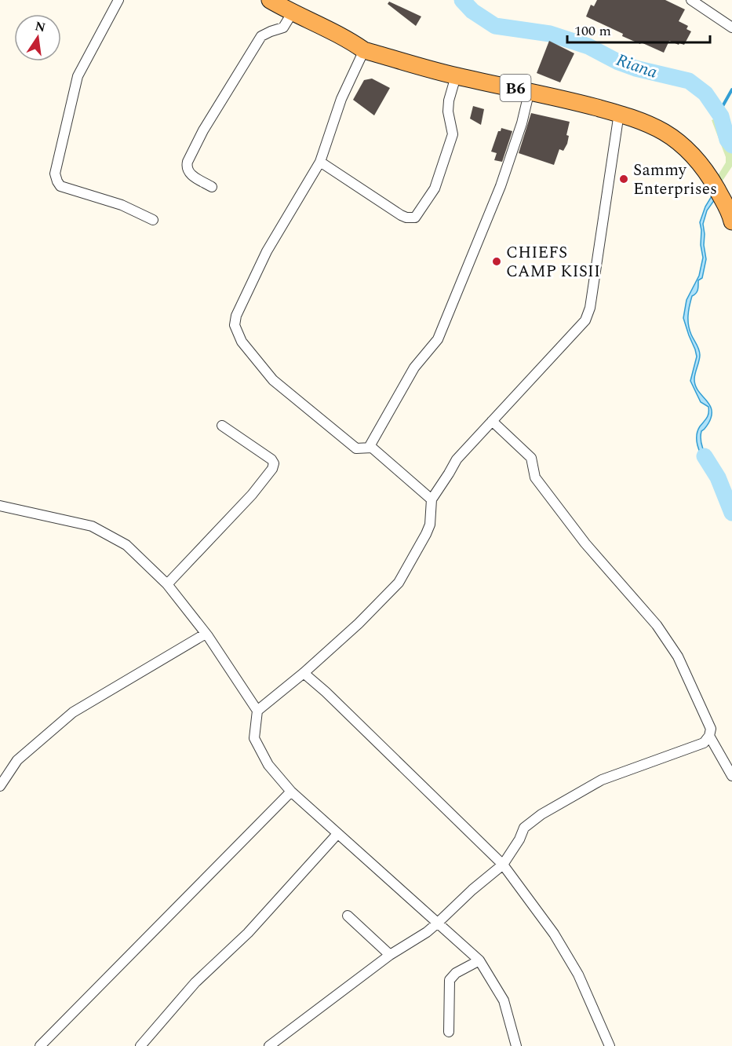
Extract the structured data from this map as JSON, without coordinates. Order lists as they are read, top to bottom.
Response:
{
  "streets": {
    "highway": ["B6"]
  },
  "water": ["Riana"],
  "places": ["Sammy Enterprises", "CHIEFS CAMP KISII"],
  "scale_bar": "100 m",
  "north": "top"
}
